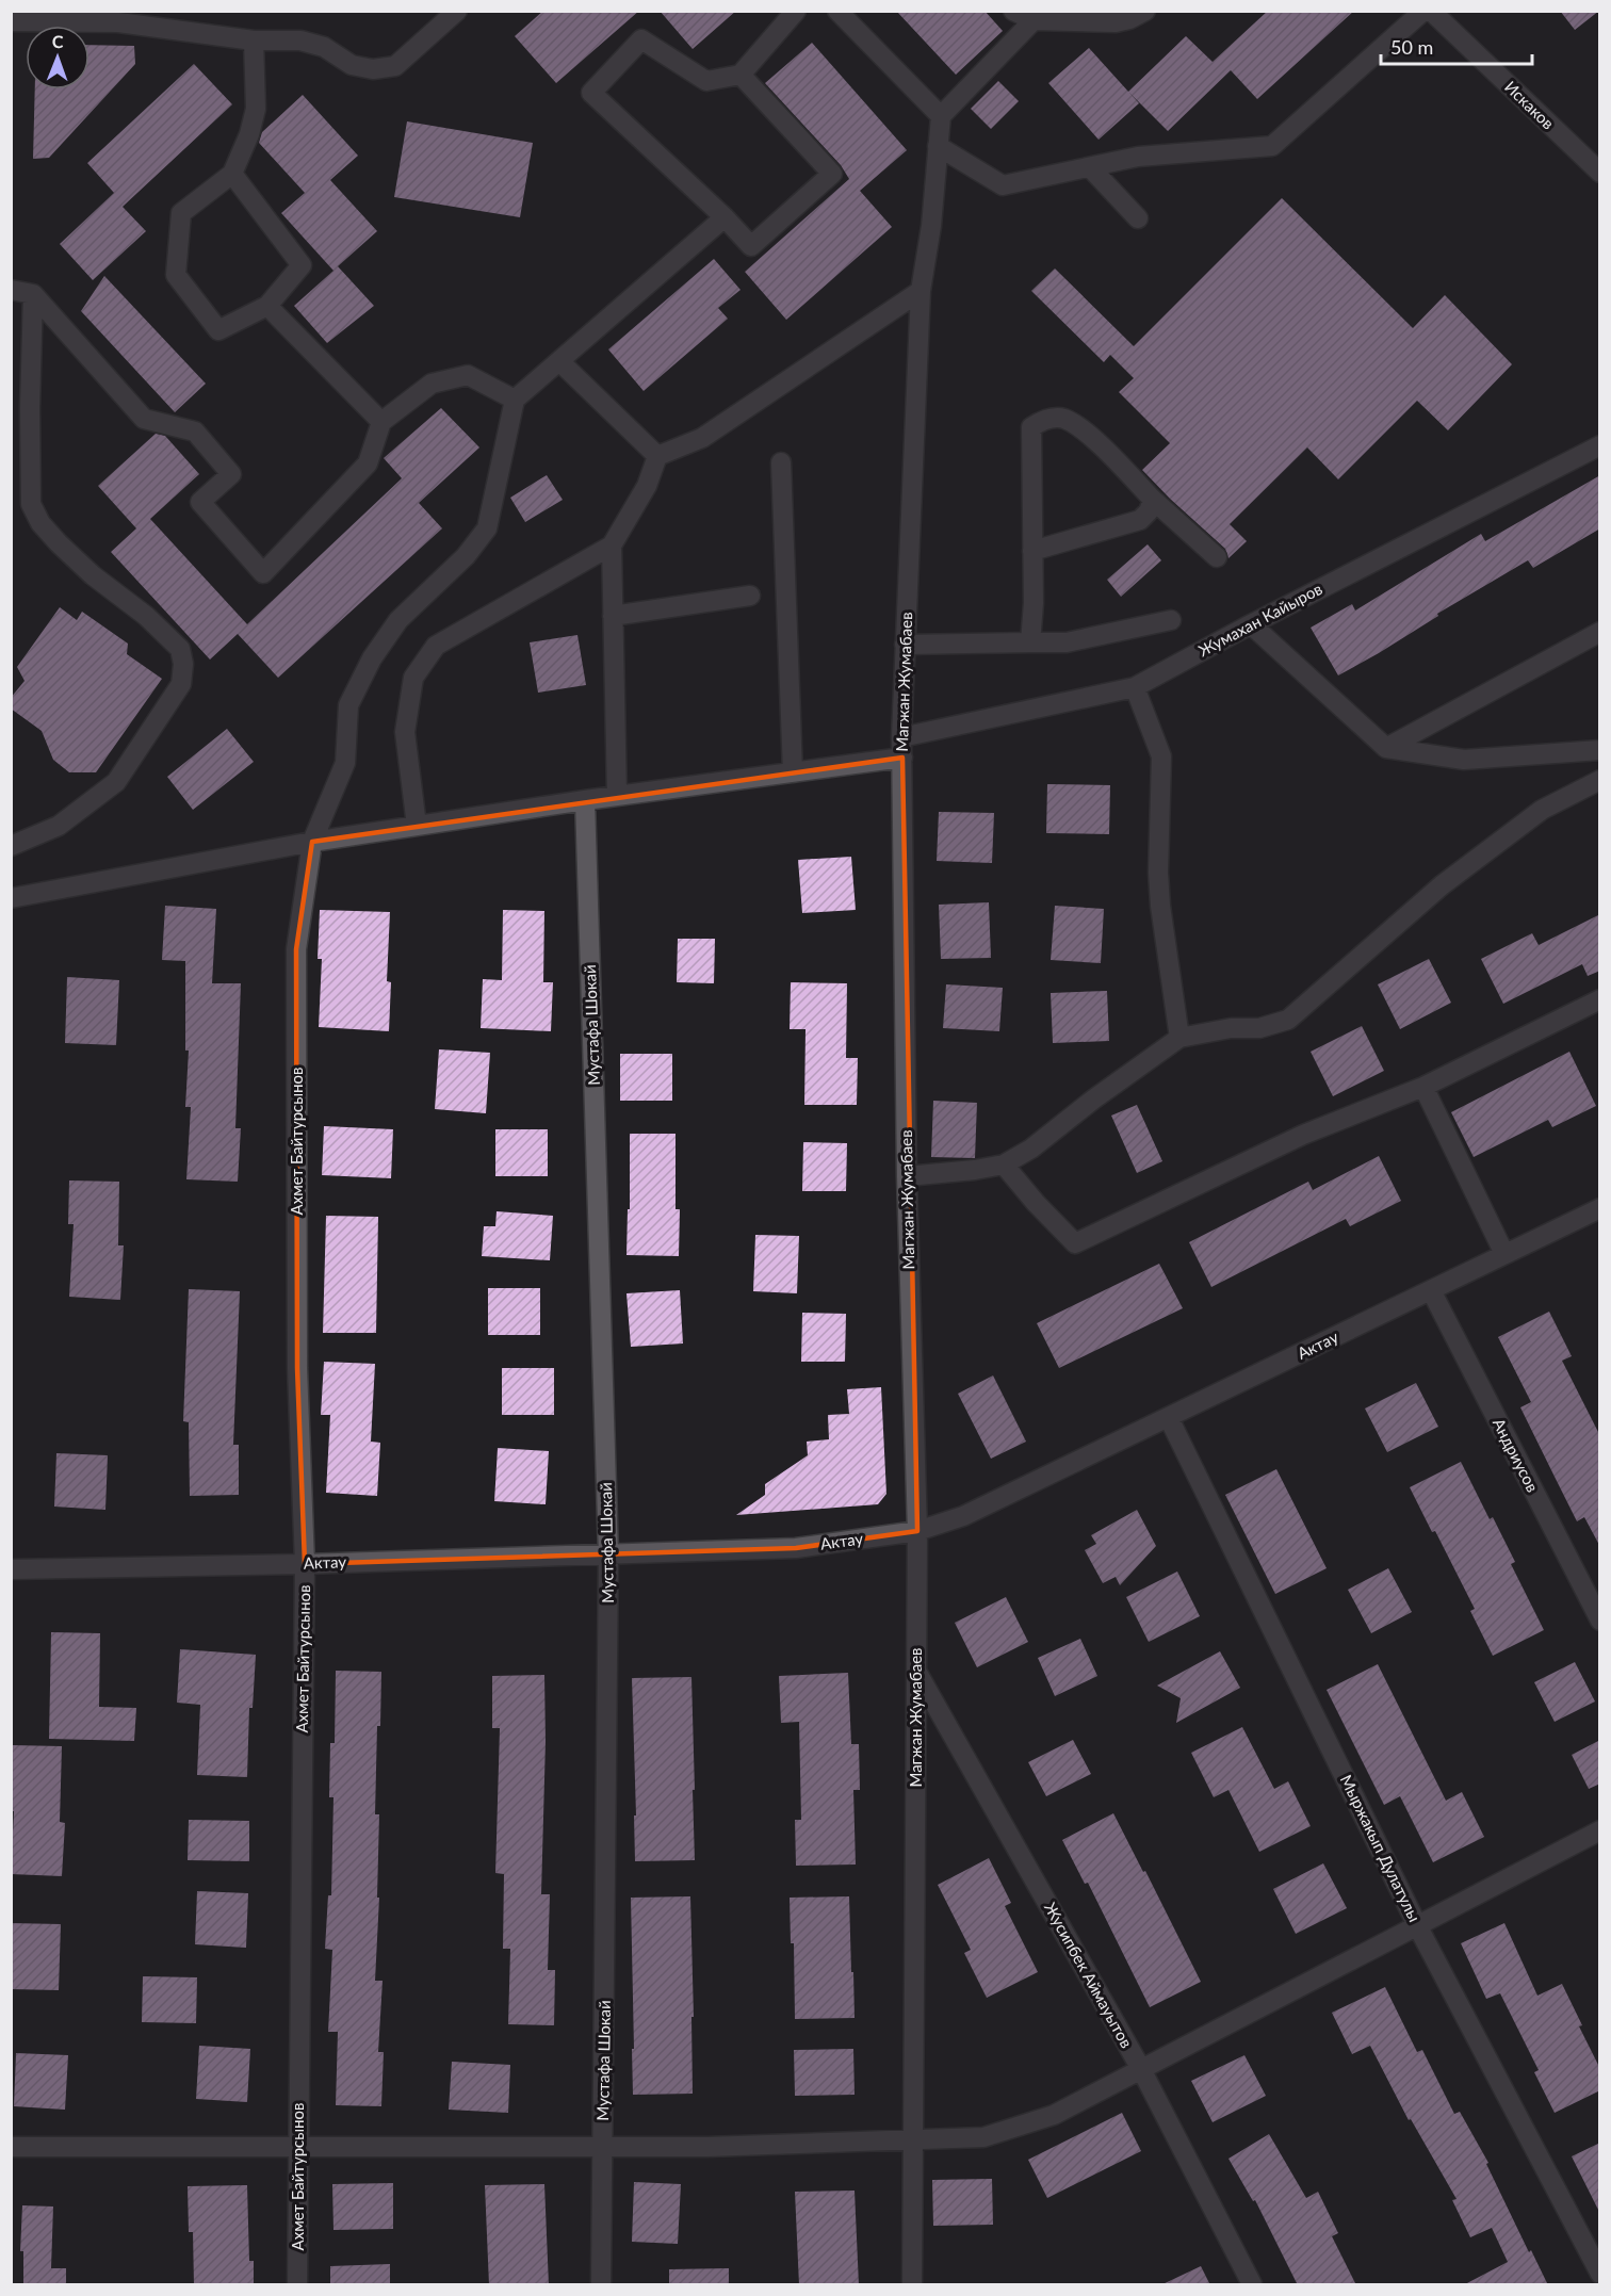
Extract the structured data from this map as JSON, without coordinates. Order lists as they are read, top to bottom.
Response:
{
  "streets": {
    "street": [
      "Искаков",
      "Жумахан Кайыров",
      "Магжан Жумабаев",
      "Мустафа Шокай",
      "Ахмет Байтурсынов",
      "Актау",
      "Андриусов",
      "Мыржакып Дулатулы",
      "Жусипбек Аймауытов"
    ]
  },
  "crossings": [
    ["Жумахан Кайыров", "Магжан Жумабаев"],
    ["Магжан Жумабаев", "Актау"],
    ["Магжан Жумабаев", "Жусипбек Аймауытов"],
    ["Мустафа Шокай", "Актау"],
    ["Ахмет Байтурсынов", "Актау"],
    ["Актау", "Андриусов"],
    ["Актау", "Мыржакып Дулатулы"]
  ],
  "scale_bar": "50 m",
  "north": "top"
}
